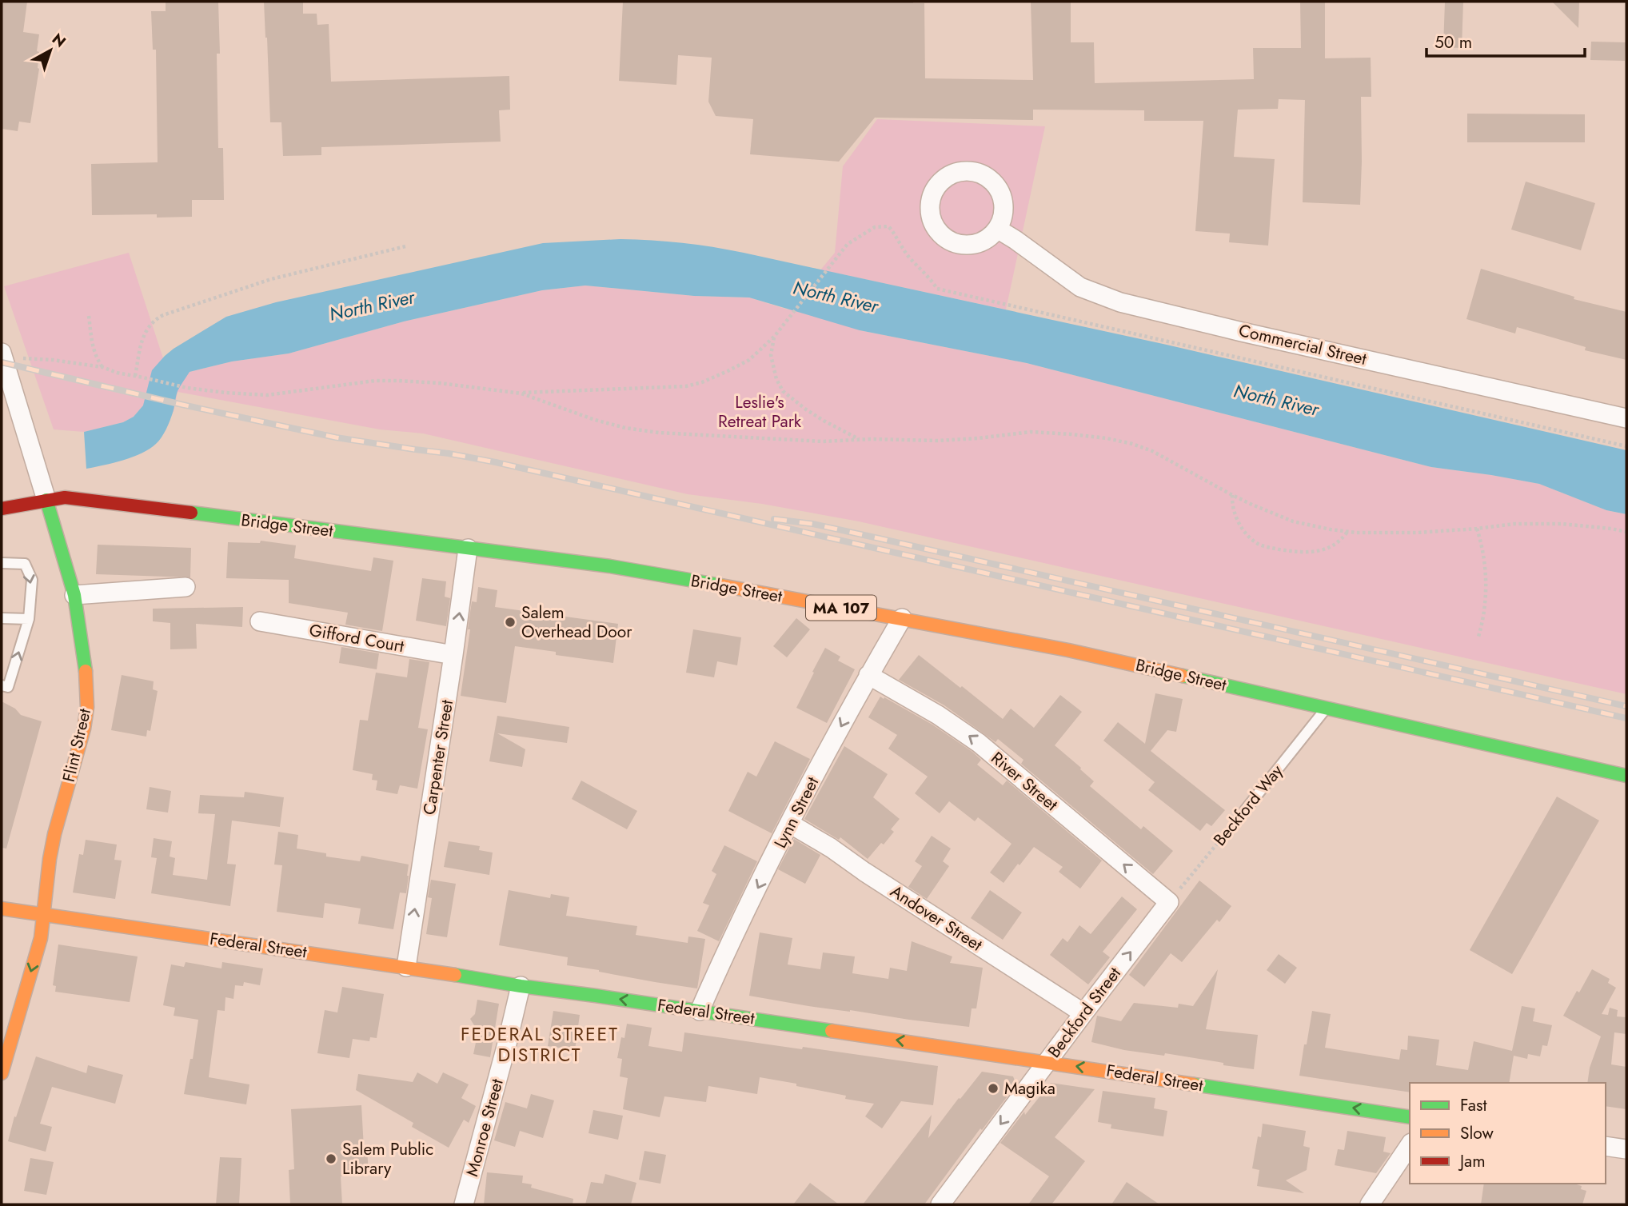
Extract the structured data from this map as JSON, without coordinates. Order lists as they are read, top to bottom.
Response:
{
  "streets": {
    "street": [
      "Commercial Street",
      "Bridge Street",
      "MA 107",
      "Gifford Court",
      "Flint Street",
      "Carpenter Street",
      "River Street",
      "Lynn Street",
      "Andover Street",
      "Federal Street",
      "Beckford Street",
      "Monroe Street"
    ],
    "lane": ["Beckford Way"]
  },
  "crossings": [
    ["Bridge Street", "Flint Street"],
    ["Bridge Street", "Carpenter Street"],
    ["Bridge Street", "Beckford Way"],
    ["Bridge Street", "Lynn Street"],
    ["Gifford Court", "Carpenter Street"],
    ["Flint Street", "Federal Street"],
    ["Carpenter Street", "Federal Street"],
    ["River Street", "Beckford Way"],
    ["River Street", "Lynn Street"],
    ["River Street", "Beckford Street"],
    ["Beckford Way", "Beckford Street"],
    ["Lynn Street", "Andover Street"],
    ["Lynn Street", "Federal Street"],
    ["Andover Street", "Beckford Street"],
    ["Federal Street", "Beckford Street"],
    ["Federal Street", "Monroe Street"]
  ],
  "one_way": [
    "Carpenter Street",
    "River Street",
    "Lynn Street",
    "Federal Street"
  ],
  "districts": ["FEDERAL STREET DISTRICT"],
  "water": ["North River"],
  "parks": ["Leslie's Retreat Park"],
  "places": ["Salem Overhead Door", "Magika", "Salem Public Library"],
  "legend": ["Fast", "Slow", "Jam"],
  "scale_bar": "50 m",
  "north": "top right"
}
